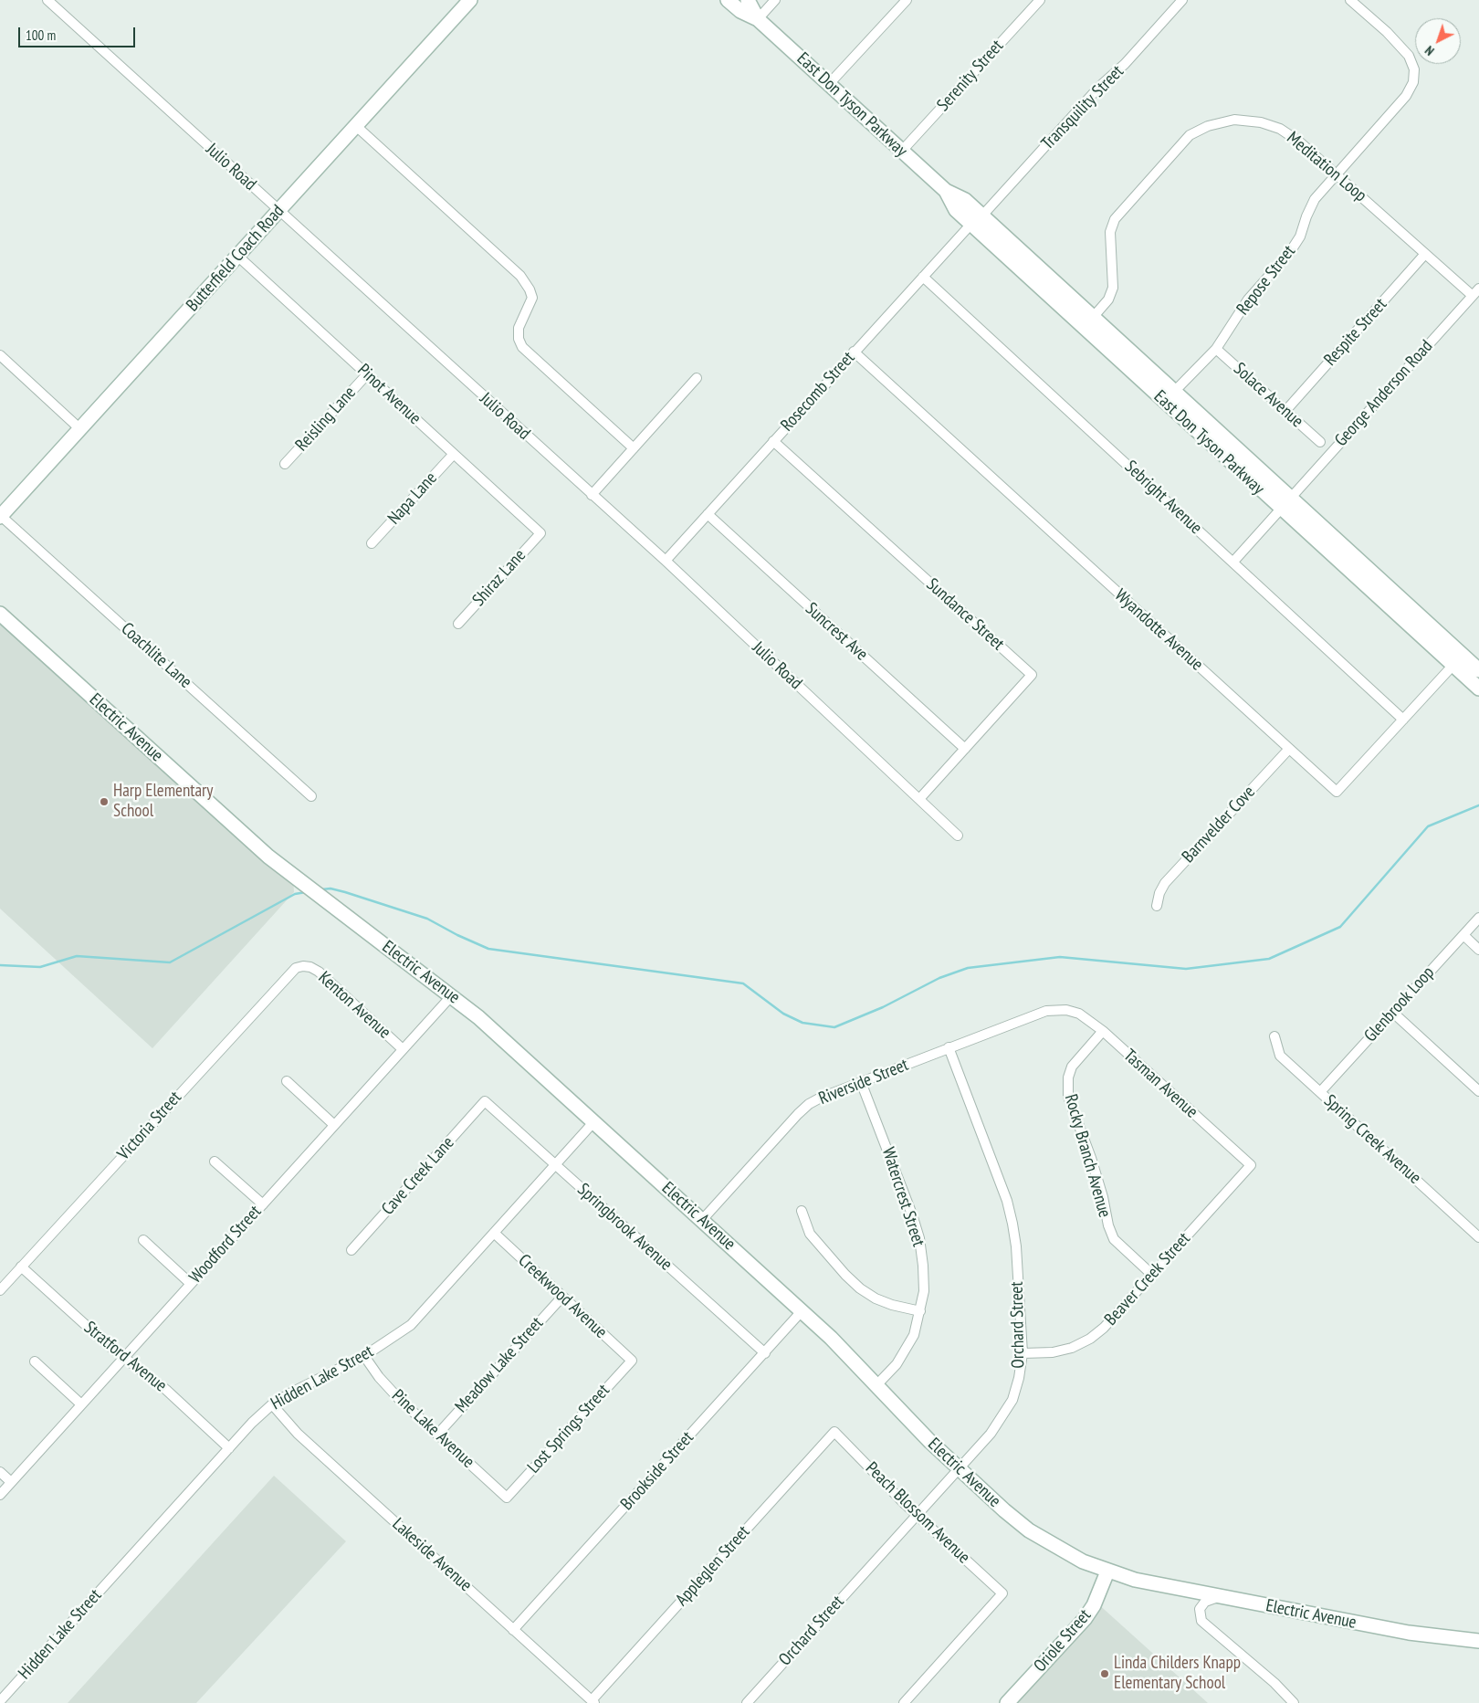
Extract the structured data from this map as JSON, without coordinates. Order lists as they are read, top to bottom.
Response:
{
  "streets": {
    "main road": [
      "East Don Tyson Parkway",
      "Butterfield Coach Road",
      "Electric Avenue",
      "Oriole Street"
    ],
    "street": [
      "Serenity Street",
      "Transquility Street",
      "Julio Road",
      "Meditation Loop",
      "Repose Street",
      "Respite Street",
      "Rosecomb Street",
      "George Anderson Road",
      "Pinot Avenue",
      "Solace Avenue",
      "Reisling Lane",
      "Sebright Avenue",
      "Napa Lane",
      "Shiraz Lane",
      "Sundance Street",
      "Wyandotte Avenue",
      "Suncrest Ave",
      "Coachlite Lane",
      "Barnvelder Cove",
      "Glenbrook Loop",
      "Kenton Avenue",
      "Riverside Street",
      "Tasman Avenue",
      "Victoria Street",
      "Spring Creek Avenue",
      "Rocky Branch Avenue",
      "Cave Creek Lane",
      "Watercrest Street",
      "Springbrook Avenue",
      "Woodford Street",
      "Beaver Creek Street",
      "Creekwood Avenue",
      "Orchard Street",
      "Stratford Avenue",
      "Meadow Lake Street",
      "Hidden Lake Street",
      "Pine Lake Avenue",
      "Lost Springs Street",
      "Brookside Street",
      "Peach Blossom Avenue",
      "Lakeside Avenue",
      "Appleglen Street"
    ]
  },
  "crossings": [
    ["Serenity Street", "East Don Tyson Parkway"],
    ["East Don Tyson Parkway", "Transquility Street"],
    ["East Don Tyson Parkway", "Meditation Loop"],
    ["East Don Tyson Parkway", "Repose Street"],
    ["East Don Tyson Parkway", "Rosecomb Street"],
    ["East Don Tyson Parkway", "George Anderson Road"],
    ["East Don Tyson Parkway", "Wyandotte Avenue"],
    ["Transquility Street", "Rosecomb Street"],
    ["Julio Road", "Butterfield Coach Road"],
    ["Julio Road", "Rosecomb Street"],
    ["Julio Road", "Sundance Street"],
    ["Meditation Loop", "Repose Street"],
    ["Meditation Loop", "Respite Street"],
    ["Meditation Loop", "George Anderson Road"],
    ["Butterfield Coach Road", "Pinot Avenue"],
    ["Butterfield Coach Road", "Coachlite Lane"],
    ["Repose Street", "Solace Avenue"],
    ["Respite Street", "Solace Avenue"],
    ["Rosecomb Street", "Sebright Avenue"],
    ["Rosecomb Street", "Sundance Street"],
    ["Rosecomb Street", "Wyandotte Avenue"],
    ["Rosecomb Street", "Suncrest Ave"],
    ["George Anderson Road", "Sebright Avenue"],
    ["Pinot Avenue", "Reisling Lane"],
    ["Pinot Avenue", "Napa Lane"],
    ["Pinot Avenue", "Shiraz Lane"],
    ["Sebright Avenue", "Wyandotte Avenue"],
    ["Sundance Street", "Suncrest Ave"],
    ["Wyandotte Avenue", "Barnvelder Cove"],
    ["Electric Avenue", "Riverside Street"],
    ["Electric Avenue", "Watercrest Street"],
    ["Electric Avenue", "Woodford Street"],
    ["Electric Avenue", "Orchard Street"],
    ["Electric Avenue", "Hidden Lake Street"],
    ["Electric Avenue", "Brookside Street"],
    ["Electric Avenue", "Oriole Street"],
    ["Glenbrook Loop", "Spring Creek Avenue"],
    ["Kenton Avenue", "Victoria Street"],
    ["Kenton Avenue", "Woodford Street"],
    ["Riverside Street", "Tasman Avenue"],
    ["Riverside Street", "Watercrest Street"],
    ["Riverside Street", "Orchard Street"],
    ["Tasman Avenue", "Rocky Branch Avenue"],
    ["Tasman Avenue", "Beaver Creek Street"],
    ["Victoria Street", "Stratford Avenue"],
    ["Rocky Branch Avenue", "Beaver Creek Street"],
    ["Cave Creek Lane", "Springbrook Avenue"],
    ["Springbrook Avenue", "Hidden Lake Street"],
    ["Springbrook Avenue", "Brookside Street"],
    ["Woodford Street", "Stratford Avenue"],
    ["Beaver Creek Street", "Orchard Street"],
    ["Creekwood Avenue", "Meadow Lake Street"],
    ["Creekwood Avenue", "Hidden Lake Street"],
    ["Creekwood Avenue", "Lost Springs Street"],
    ["Orchard Street", "Peach Blossom Avenue"],
    ["Stratford Avenue", "Hidden Lake Street"],
    ["Meadow Lake Street", "Pine Lake Avenue"],
    ["Hidden Lake Street", "Pine Lake Avenue"],
    ["Hidden Lake Street", "Lakeside Avenue"],
    ["Pine Lake Avenue", "Lost Springs Street"],
    ["Brookside Street", "Lakeside Avenue"],
    ["Peach Blossom Avenue", "Appleglen Street"],
    ["Lakeside Avenue", "Appleglen Street"]
  ],
  "places": ["Harp Elementary School", "Linda Childers Knapp Elementary School"],
  "scale_bar": "100 m",
  "north": "bottom left"
}
